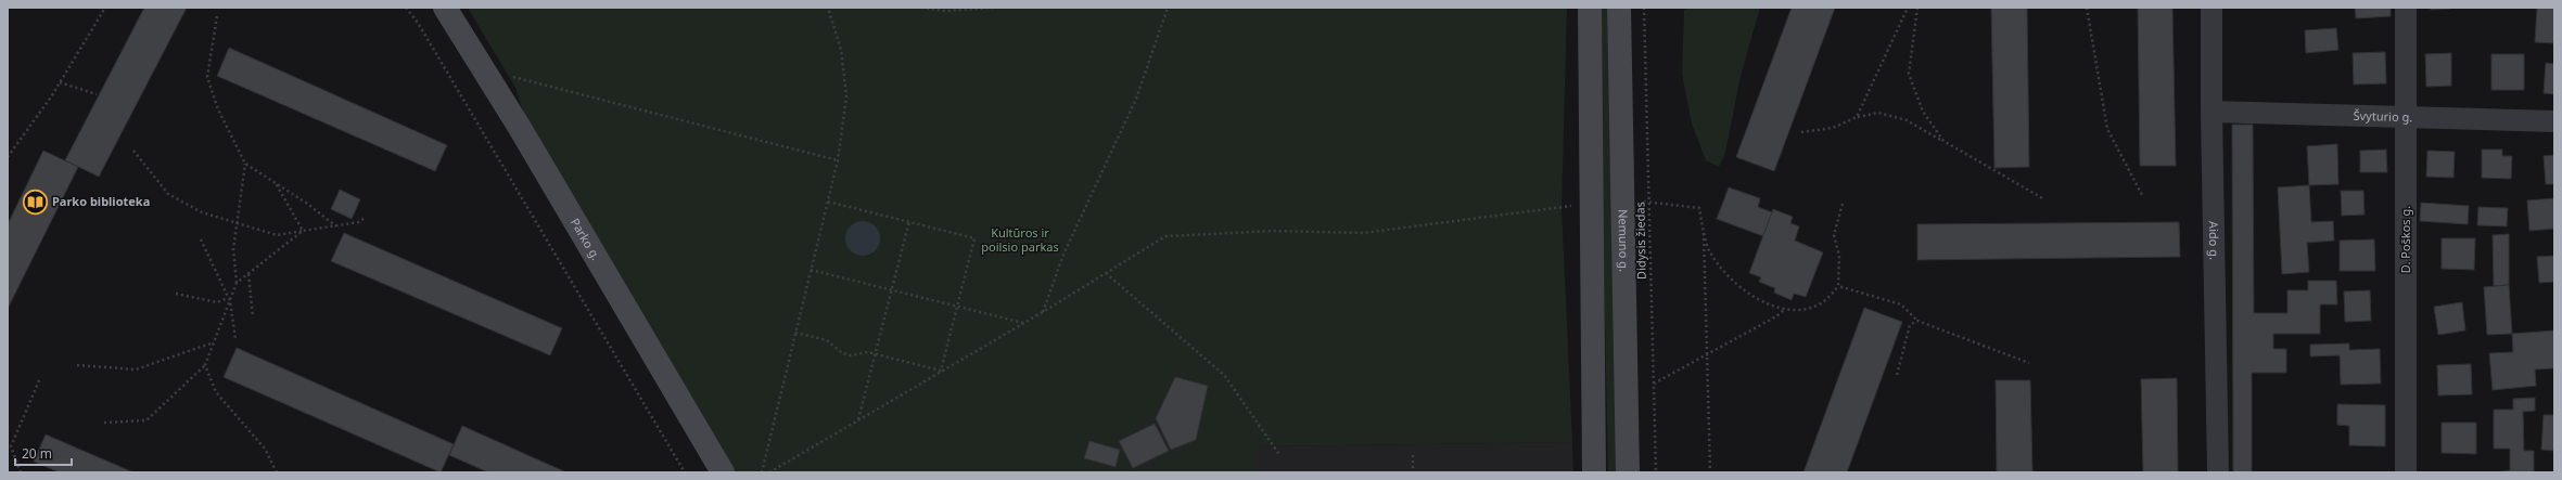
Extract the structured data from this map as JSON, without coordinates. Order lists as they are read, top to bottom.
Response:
{
  "streets": {
    "main road": ["Parko g.", "Nemuno g."],
    "street": ["Švyturio g.", "D. Poškos g.", "Aido g."],
    "path": ["Didysis žiedas"]
  },
  "crossings": [
    ["Švyturio g.", "D. Poškos g."],
    ["Švyturio g.", "Aido g."]
  ],
  "parks": ["Kultūros ir poilsio parkas"],
  "places": {
    "library": ["Parko biblioteka"]
  },
  "scale_bar": "20 m"
}
